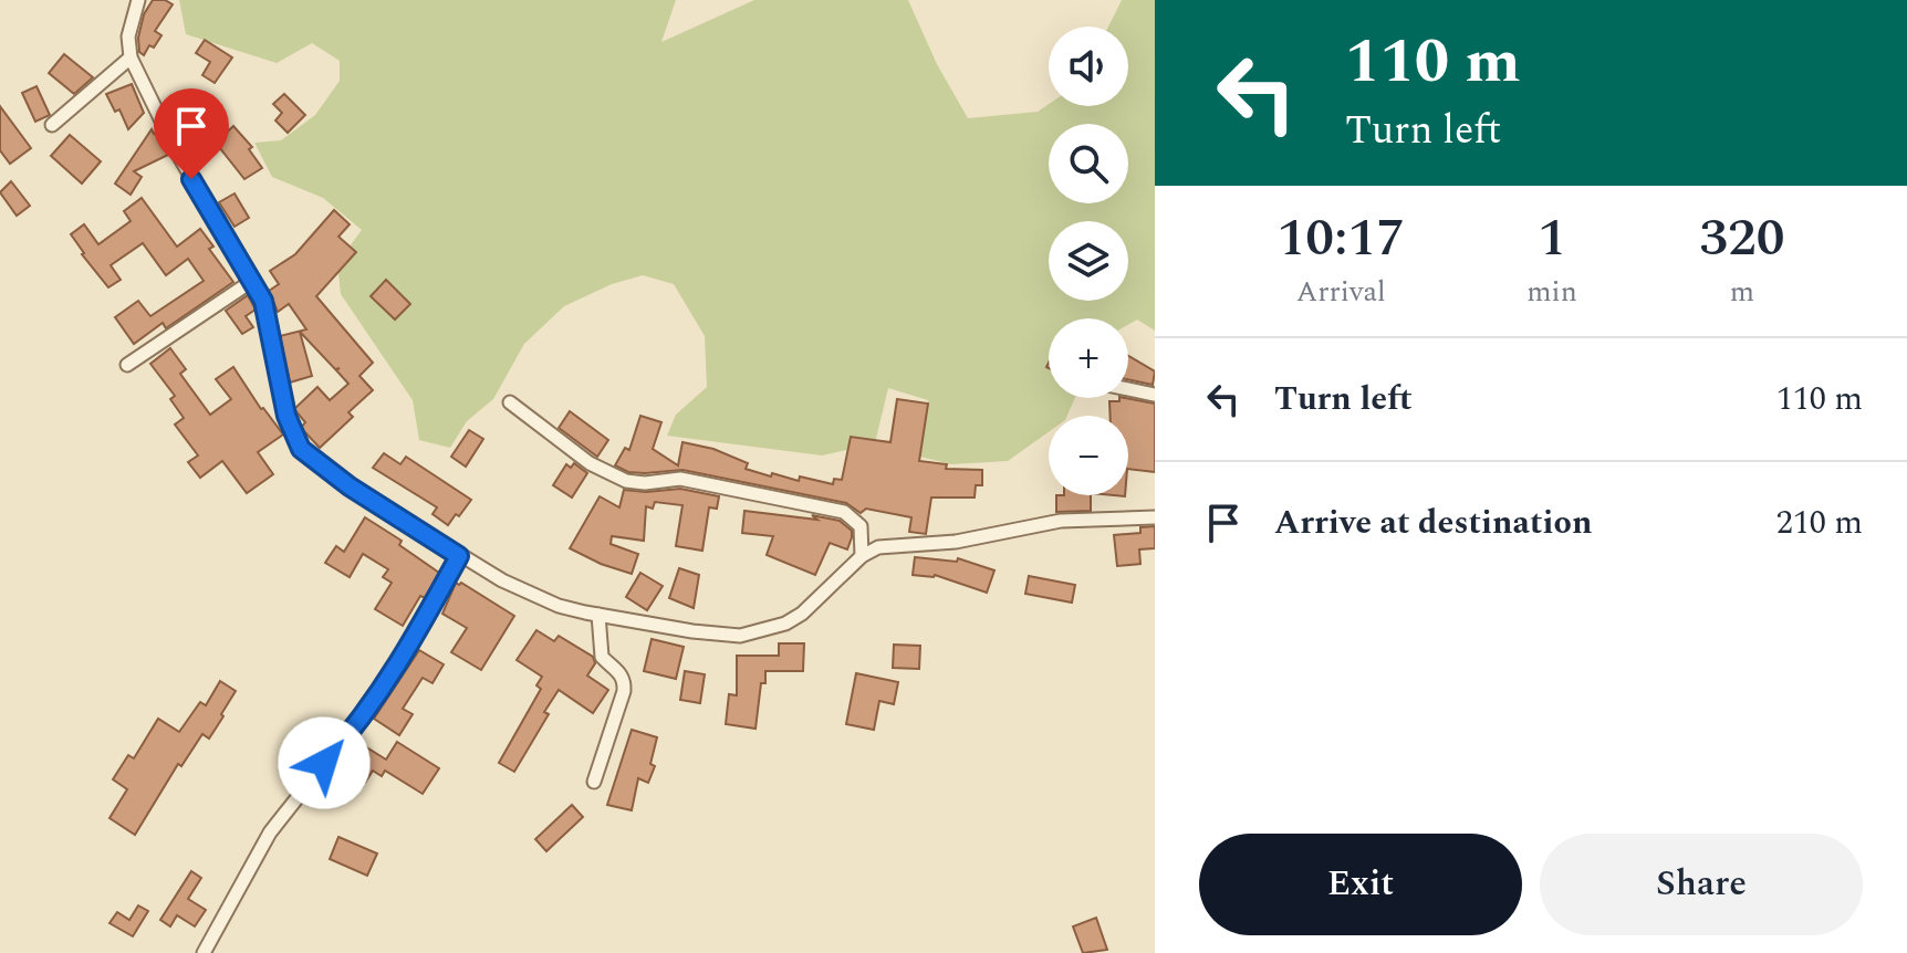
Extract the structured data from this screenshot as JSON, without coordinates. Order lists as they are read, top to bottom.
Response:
{
  "page": {
    "turn": ["110 m", "Turn left"],
    "map_buttons": ["+", "−"],
    "eta": [
      "10:17",
      "Arrival",
      "1",
      "min",
      "320",
      "m"
    ],
    "list": [
      {
        "name": "Turn left",
        "value": "110 m"
      },
      {
        "name": "Arrive at destination",
        "value": "210 m"
      }
    ],
    "buttons": ["Exit", "Share"]
  }
}
